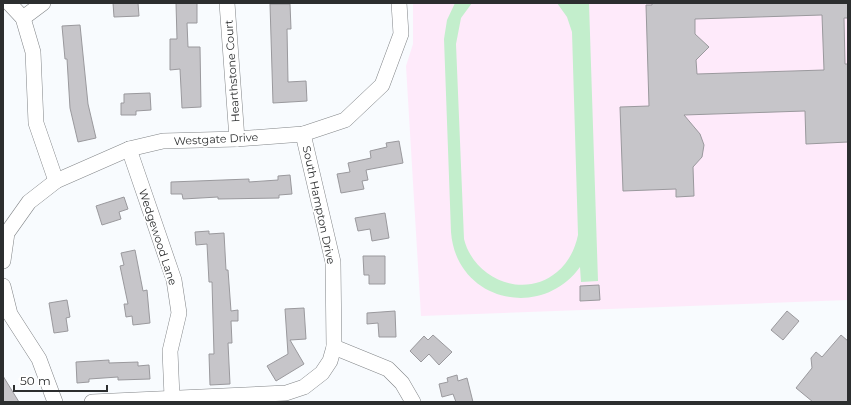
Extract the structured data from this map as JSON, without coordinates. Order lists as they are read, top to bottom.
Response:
{
  "streets": {
    "street": [
      "Hearthstone Court",
      "Westgate Drive",
      "South Hampton Drive",
      "Wedgewood Lane"
    ]
  },
  "crossings": [
    ["Hearthstone Court", "Westgate Drive"],
    ["Westgate Drive", "South Hampton Drive"],
    ["Westgate Drive", "Wedgewood Lane"],
    ["South Hampton Drive", "Wedgewood Lane"]
  ],
  "scale_bar": "50 m"
}
